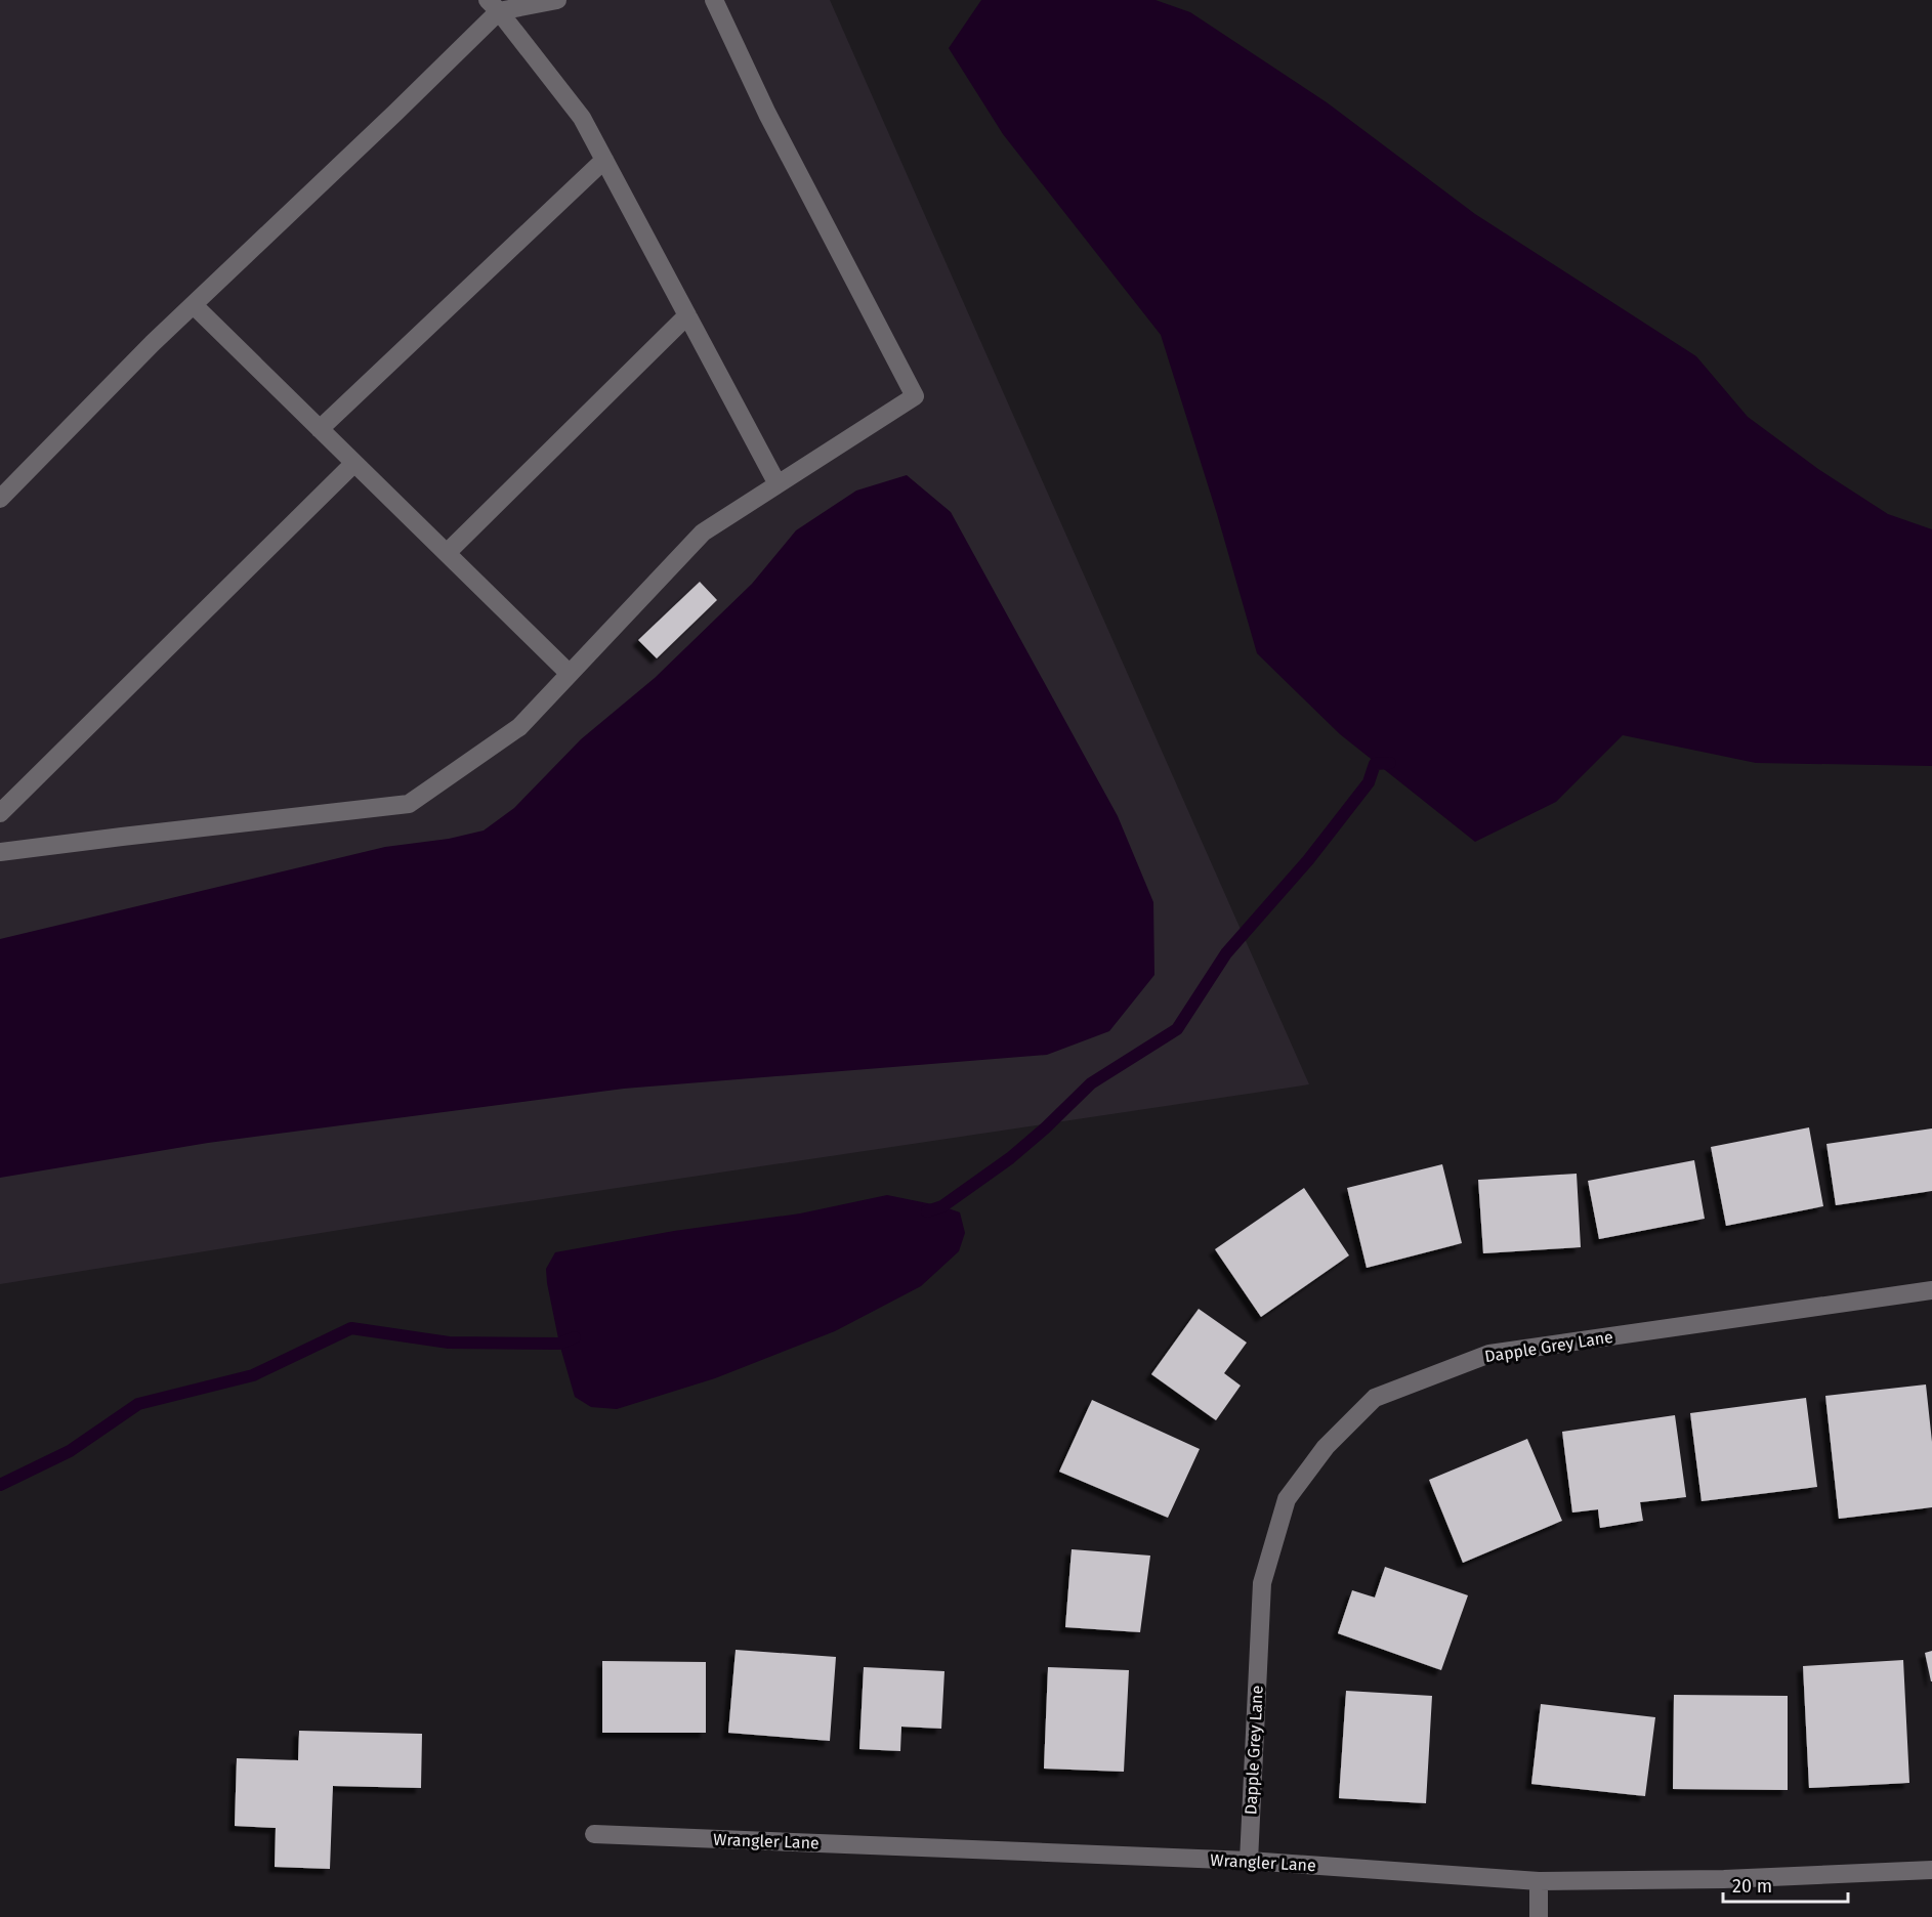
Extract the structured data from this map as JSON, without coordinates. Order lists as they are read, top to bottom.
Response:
{
  "streets": {
    "street": ["Dapple Grey Lane", "Wrangler Lane"]
  },
  "crossings": [
    ["Dapple Grey Lane", "Wrangler Lane"]
  ],
  "scale_bar": "20 m"
}
